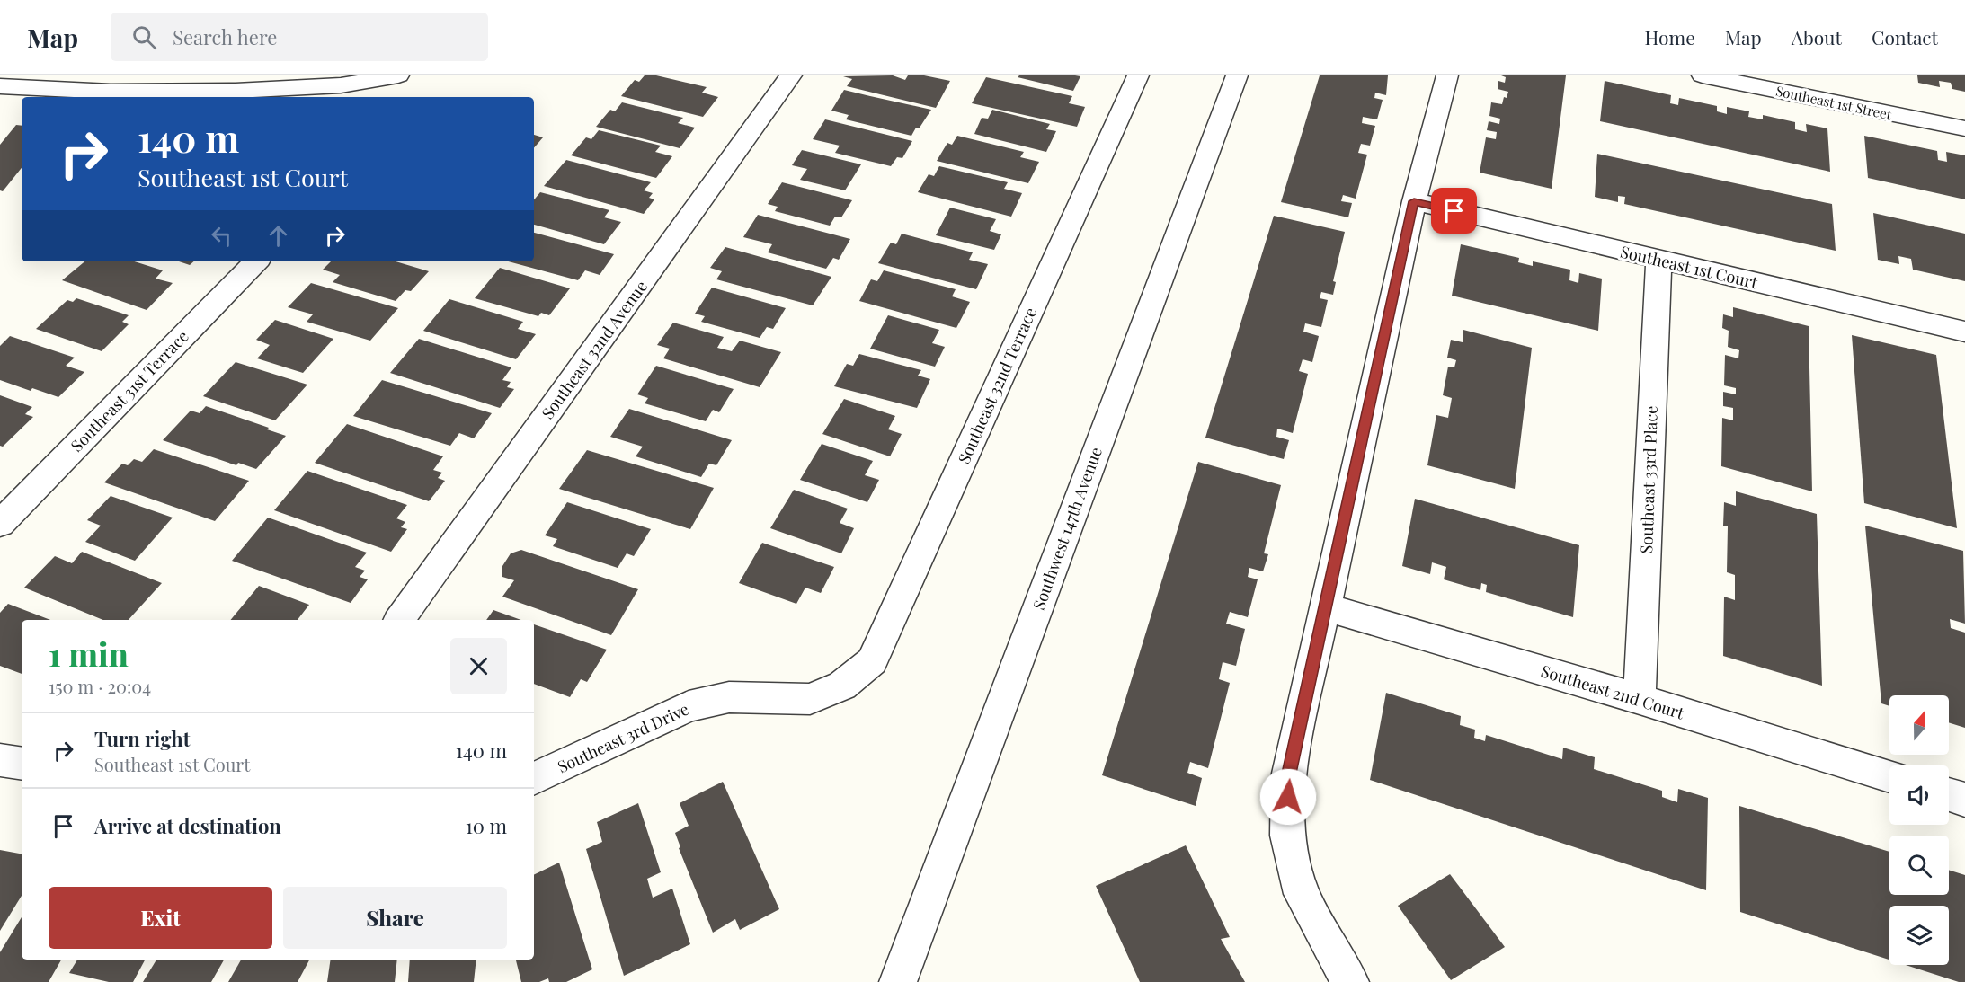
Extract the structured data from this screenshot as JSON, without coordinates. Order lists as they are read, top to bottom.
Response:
{
  "streets": {
    "street": [
      "Southeast 1st Street",
      "Southeast 1st Court",
      "Southeast 32nd Avenue",
      "Southeast 32nd Terrace",
      "Southeast 31st Terrace",
      "Southeast 33rd Place",
      "Southwest 147th Avenue",
      "Southeast 2nd Court",
      "Southeast 3rd Drive"
    ]
  },
  "crossings": [
    ["Southeast 1st Court", "Southeast 33rd Place"],
    ["Southeast 32nd Terrace", "Southeast 3rd Drive"],
    ["Southeast 33rd Place", "Southeast 2nd Court"]
  ],
  "north": "top",
  "page": {
    "header": "Map",
    "search": "Search here",
    "nav": [
      "Home",
      "Map",
      "About",
      "Contact"
    ],
    "turn": ["140 m", "Southeast 1st Court"],
    "heading": ["1 min", "150 m · 20:04"],
    "list": [
      {
        "name": "Turn right",
        "note": "Southeast 1st Court",
        "value": "140 m"
      },
      {
        "name": "Arrive at destination",
        "value": "10 m"
      }
    ],
    "buttons": ["Exit", "Share"]
  }
}
